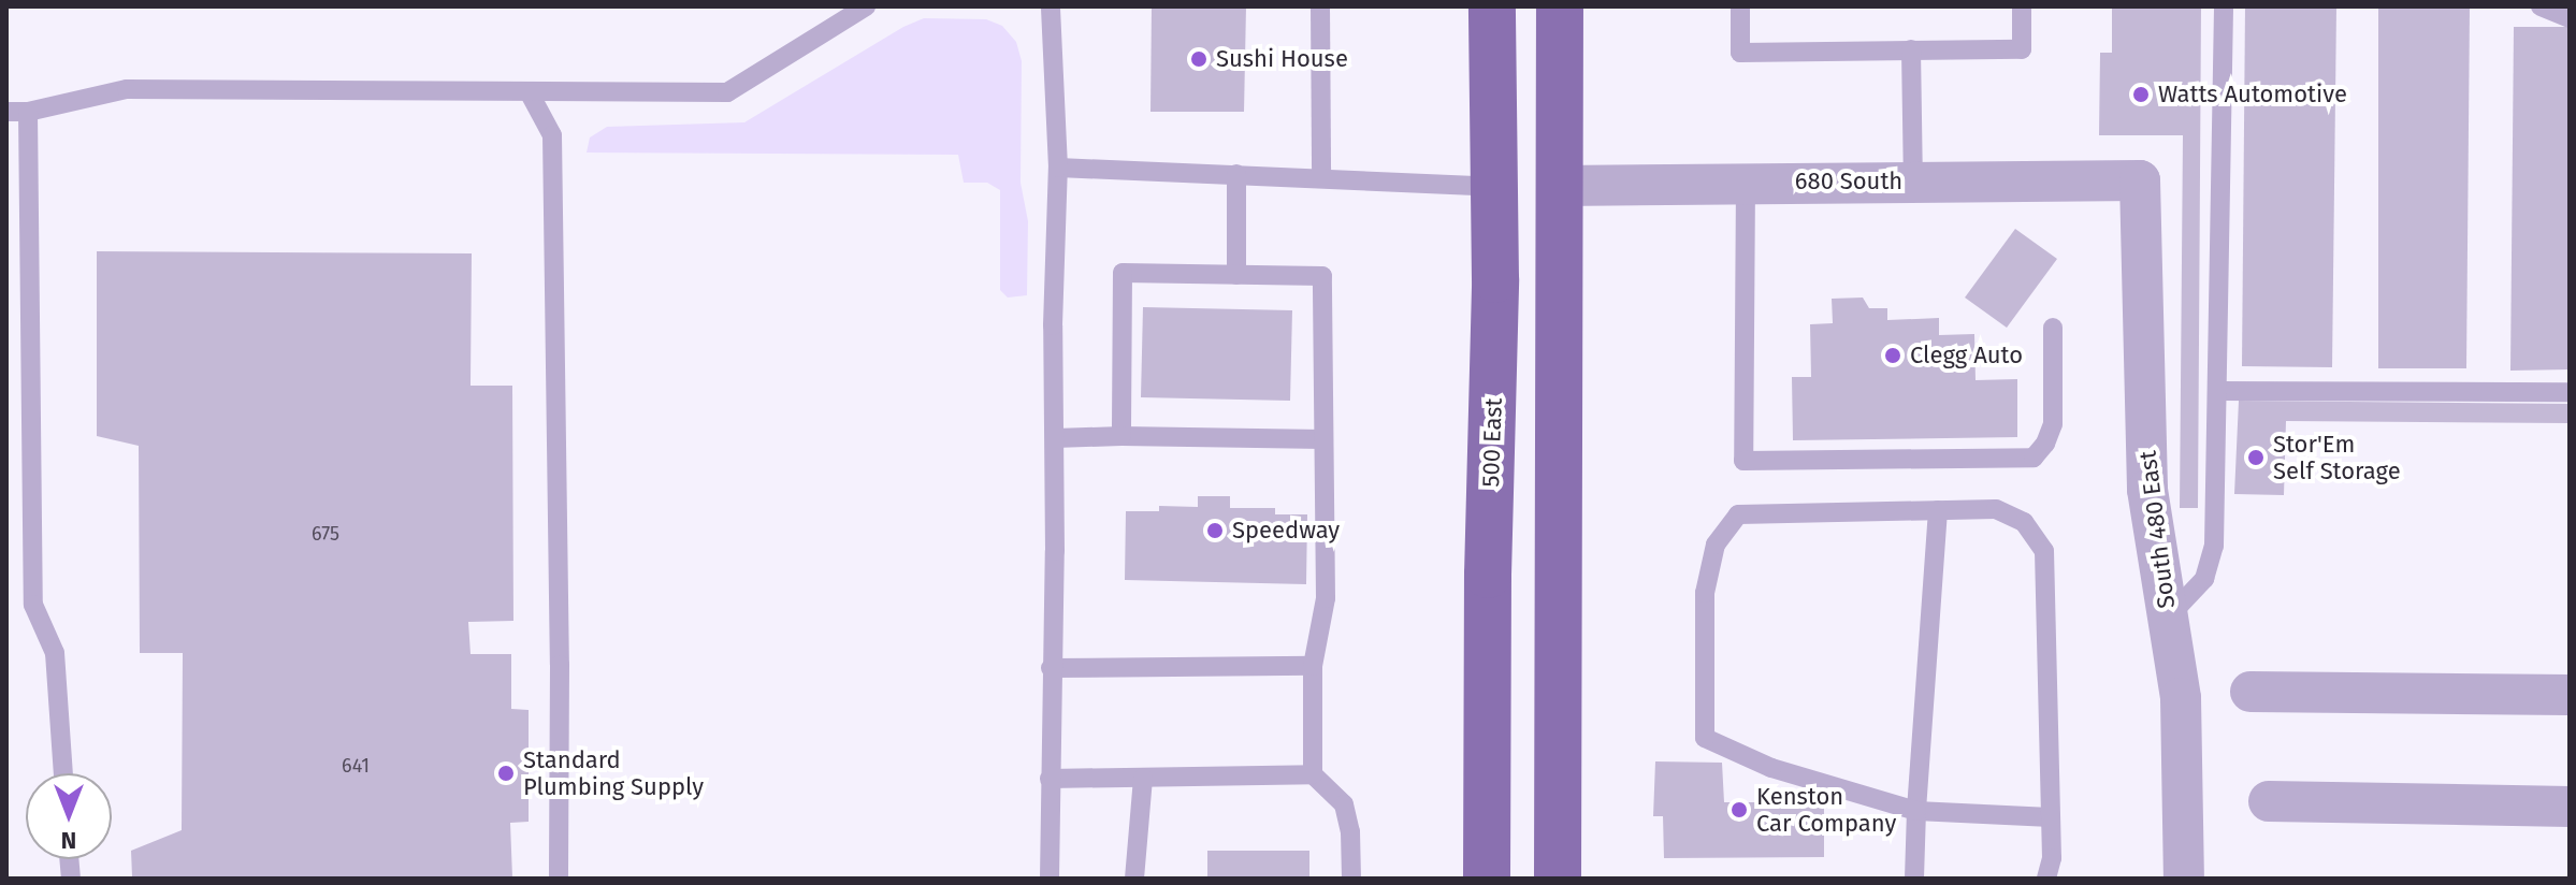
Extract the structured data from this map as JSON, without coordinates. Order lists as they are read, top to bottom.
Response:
{
  "streets": {
    "main road": ["500 East"],
    "street": ["680 South", "South 480 East"]
  },
  "crossings": [
    ["680 South", "South 480 East"]
  ],
  "places": [
    "Sushi House",
    "Watts Automotive",
    "Clegg Auto",
    "Stor'Em Self Storage",
    "Speedway",
    "Standard Plumbing Supply",
    "Kenston Car Company"
  ],
  "house_numbers": ["675", "641"],
  "north": "bottom"
}
